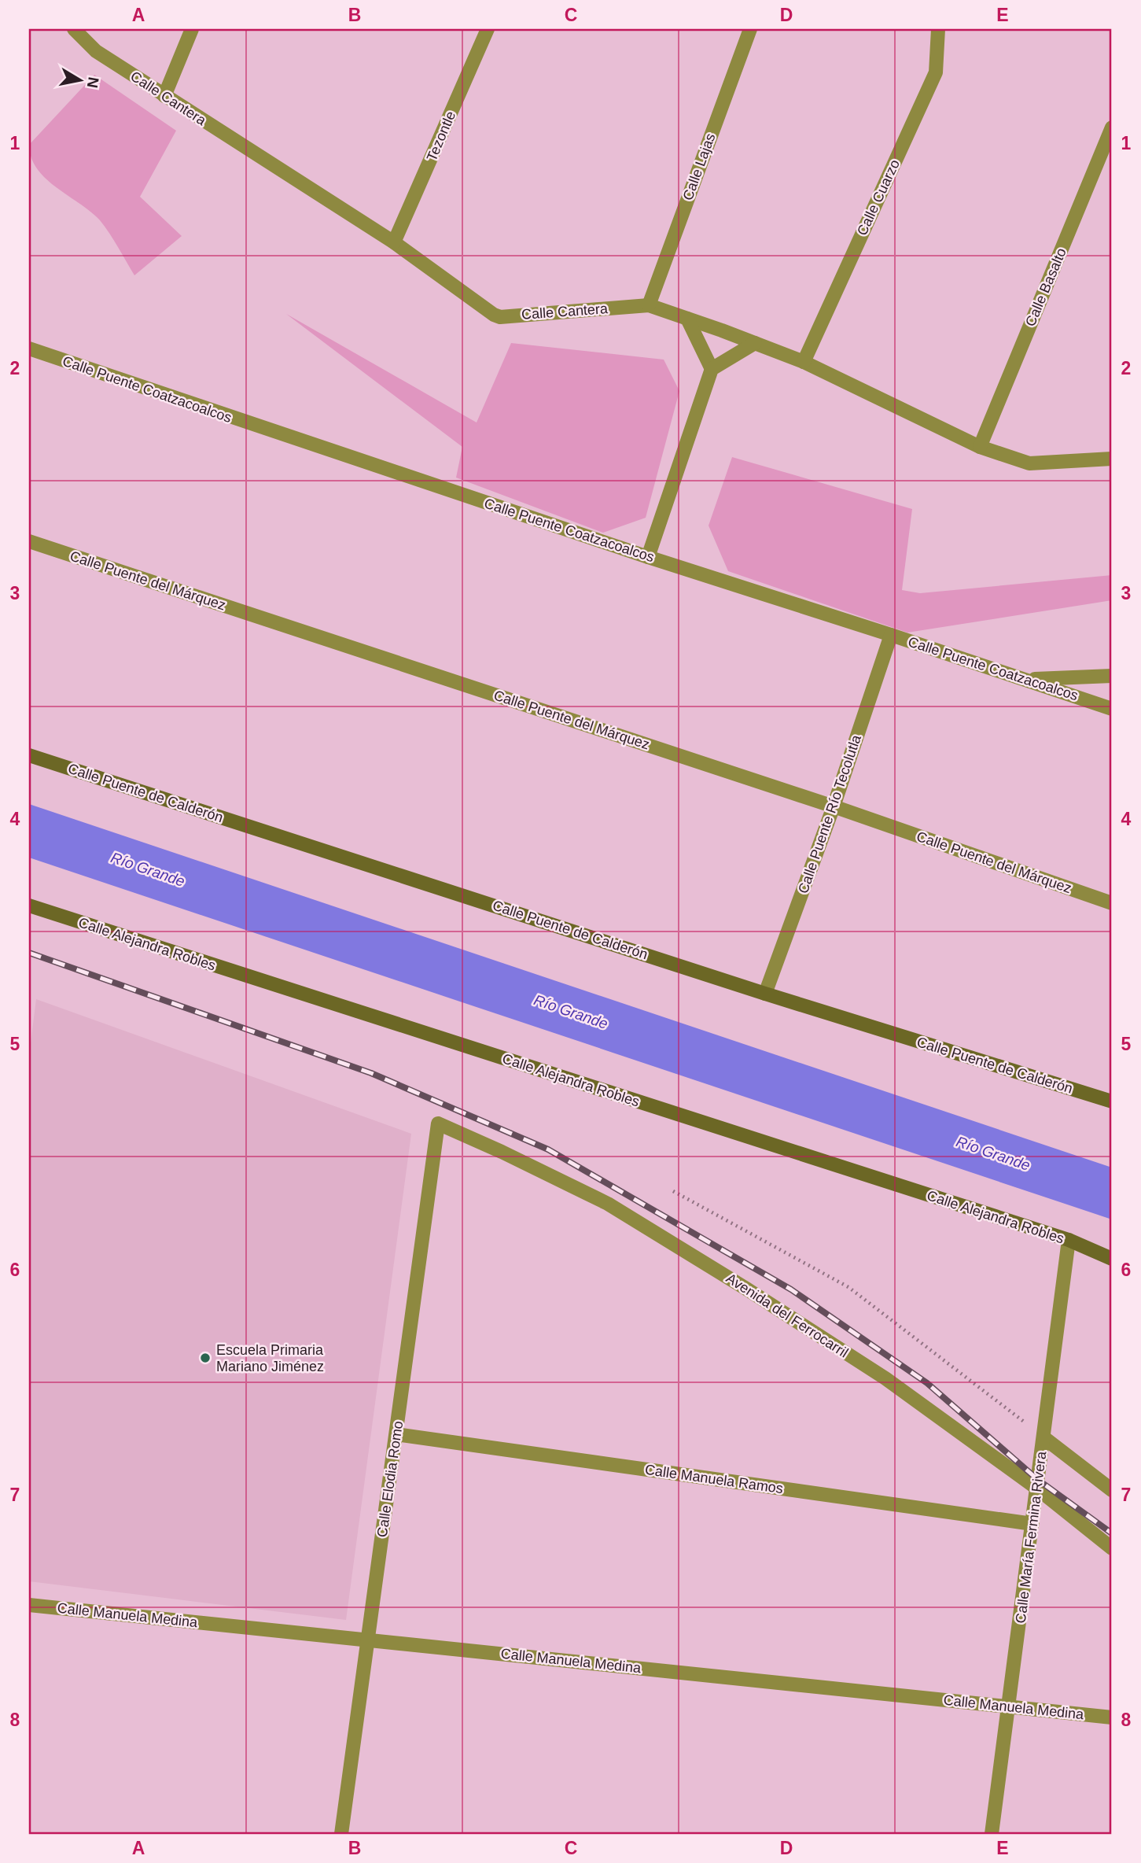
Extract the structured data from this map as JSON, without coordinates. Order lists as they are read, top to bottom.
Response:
{
  "streets": {
    "main road": ["Calle Puente de Calderón", "Calle Alejandra Robles"],
    "street": [
      "Calle Cantera",
      "Tezontle",
      "Calle Lajas",
      "Calle Cuarzo",
      "Calle Basalto",
      "Calle Puente Coatzacoalcos",
      "Calle Puente del Márquez",
      "Calle Puente Río Tecolutla",
      "Avenida del Ferrocarril",
      "Calle Elodia Romo",
      "Calle Manuela Ramos",
      "Calle María Fermina Rivera",
      "Calle Manuela Medina"
    ]
  },
  "crossings": [
    ["Calle Cantera", "Tezontle"],
    ["Calle Cantera", "Calle Lajas"],
    ["Calle Cantera", "Calle Cuarzo"],
    ["Calle Cantera", "Calle Basalto"],
    ["Calle Puente Coatzacoalcos", "Calle Puente Río Tecolutla"],
    ["Calle Puente del Márquez", "Calle Puente Río Tecolutla"],
    ["Calle Puente de Calderón", "Calle Puente Río Tecolutla"],
    ["Calle Alejandra Robles", "Calle María Fermina Rivera"],
    ["Avenida del Ferrocarril", "Calle Elodia Romo"],
    ["Avenida del Ferrocarril", "Calle María Fermina Rivera"],
    ["Calle Elodia Romo", "Calle Manuela Ramos"],
    ["Calle Elodia Romo", "Calle Manuela Medina"],
    ["Calle Manuela Ramos", "Calle María Fermina Rivera"],
    ["Calle María Fermina Rivera", "Calle Manuela Medina"]
  ],
  "water": ["Río Grande"],
  "places": ["Escuela Primaria Mariano Jiménez"],
  "north": "right",
  "grid": {
    "columns": [
      "A",
      "B",
      "C",
      "D",
      "E"
    ],
    "rows": [
      "1",
      "2",
      "3",
      "4",
      "5",
      "6",
      "7",
      "8"
    ]
  }
}
